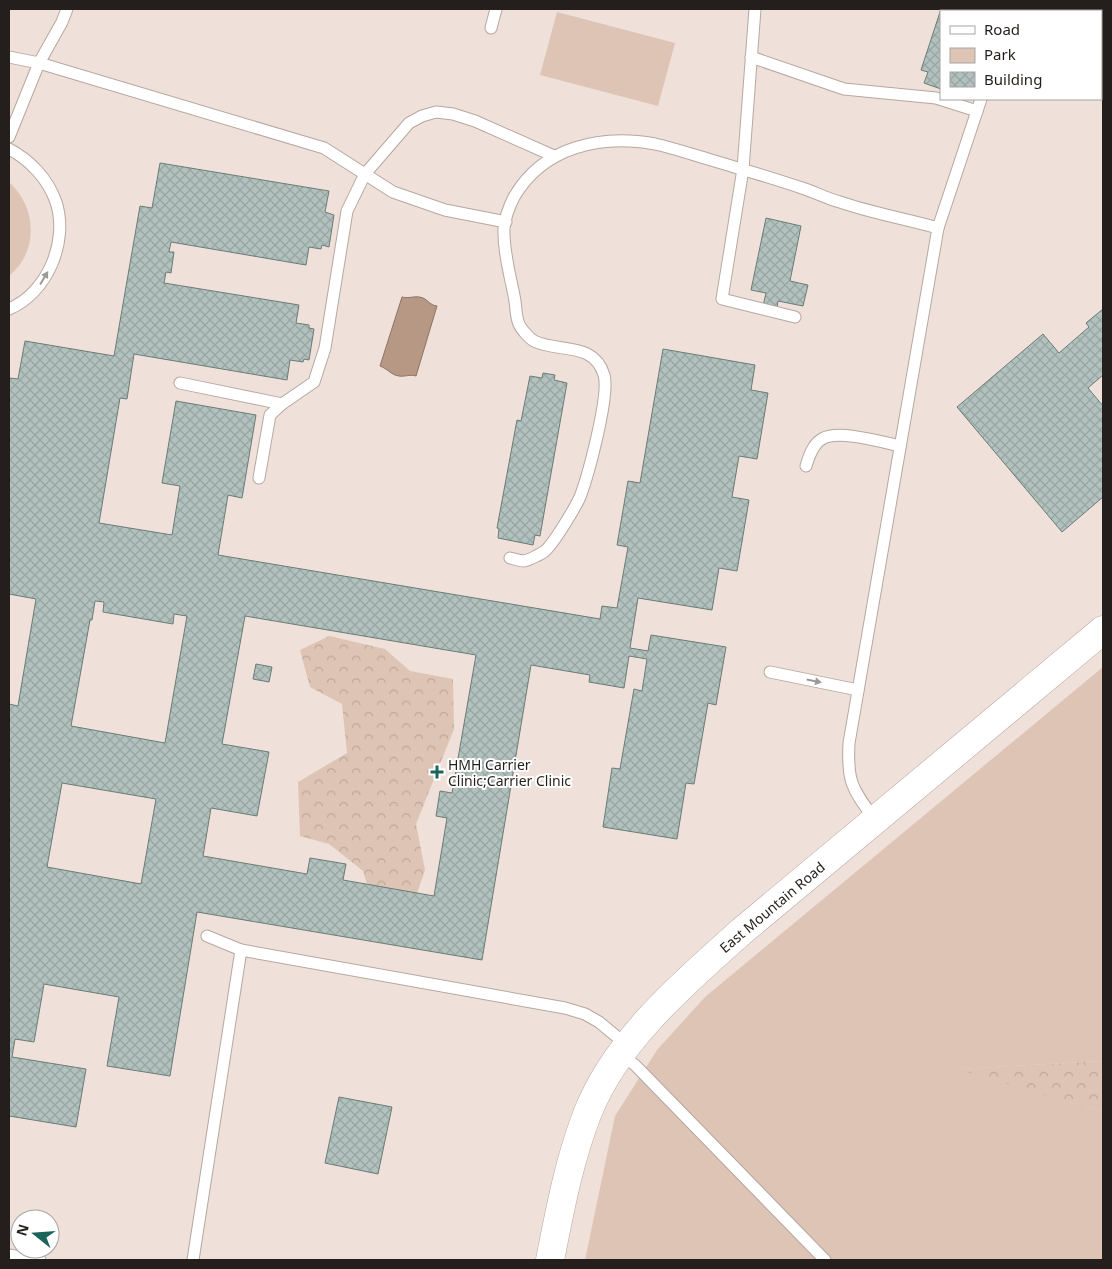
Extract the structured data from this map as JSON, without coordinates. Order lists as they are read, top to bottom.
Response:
{
  "streets": {
    "street": ["East Mountain Road"]
  },
  "places": {
    "health": ["HMH Carrier Clinic;Carrier Clinic"]
  },
  "legend": ["Road", "Park", "Building"],
  "north": "left"
}
